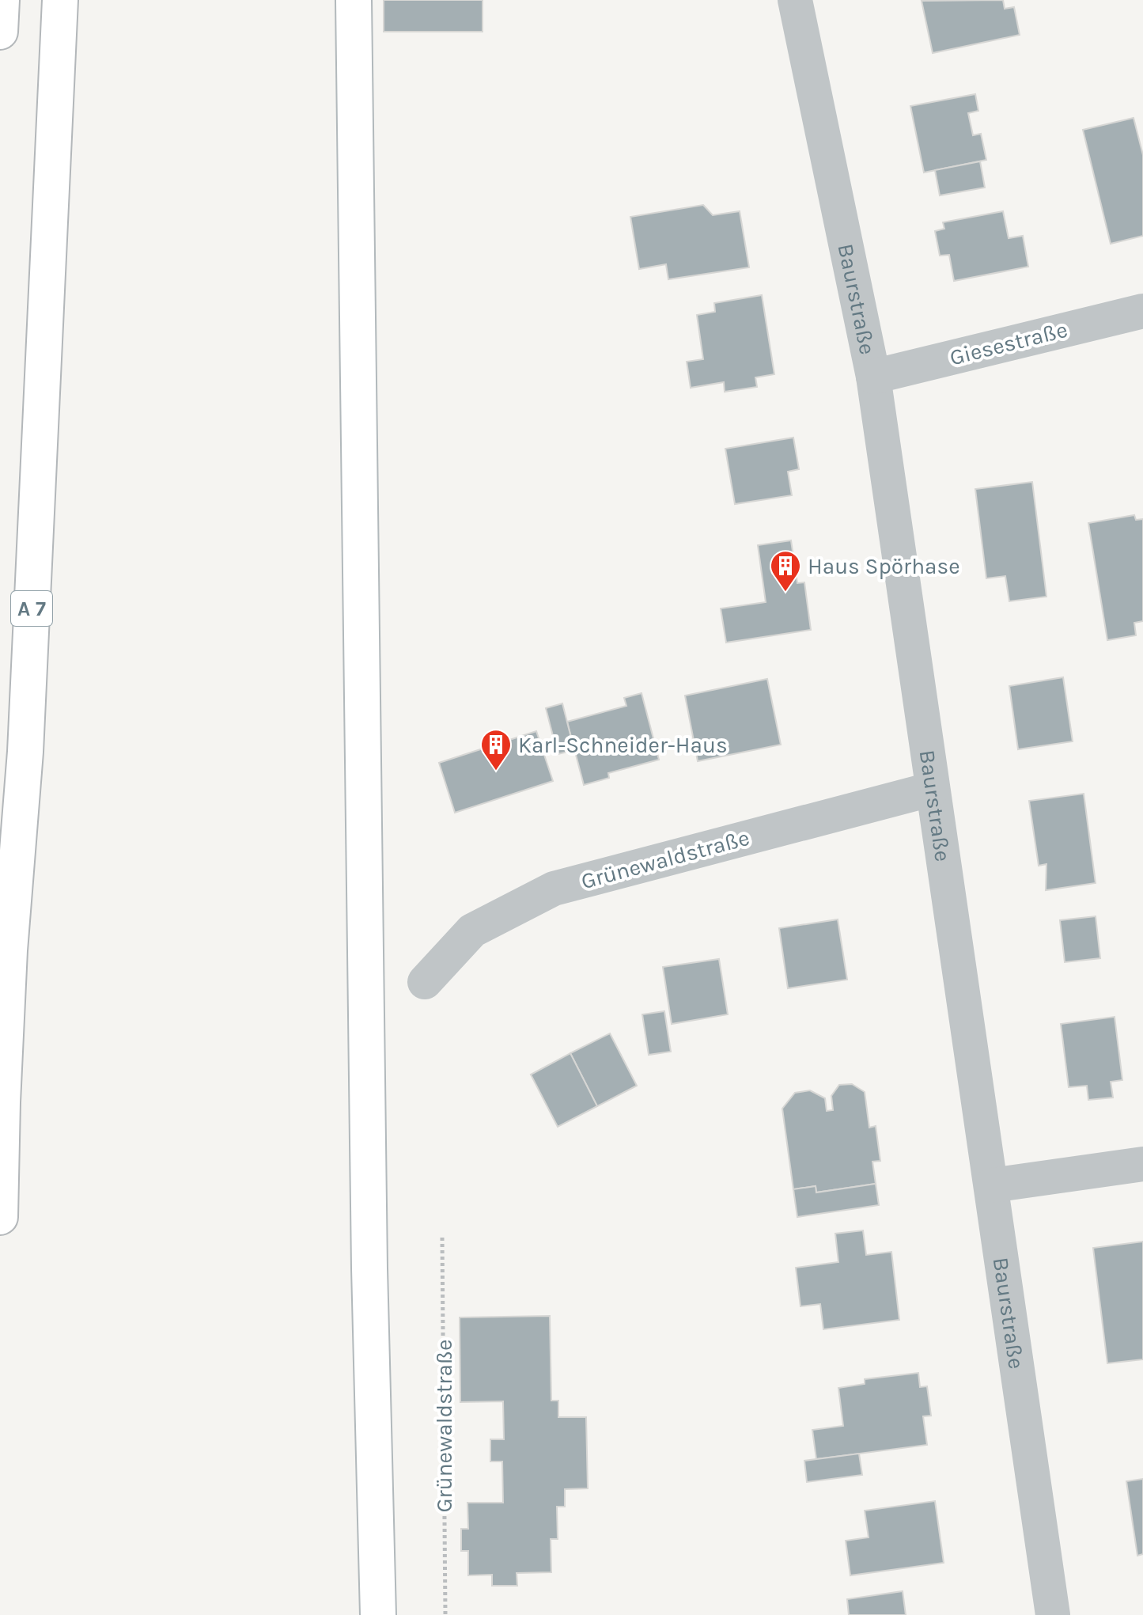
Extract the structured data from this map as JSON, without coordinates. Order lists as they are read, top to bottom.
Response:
{
  "streets": {
    "main road": ["A 7"],
    "street": ["Baurstraße", "Giesestraße", "Grünewaldstraße"]
  },
  "crossings": [
    ["Baurstraße", "Giesestraße"],
    ["Baurstraße", "Grünewaldstraße"]
  ],
  "places": {
    "building": ["Haus Spörhase", "Karl-Schneider-Haus"]
  }
}
